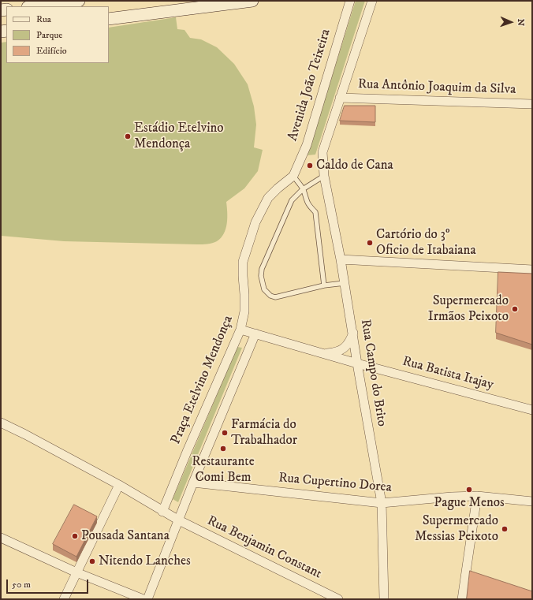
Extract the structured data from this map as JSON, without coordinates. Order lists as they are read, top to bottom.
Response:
{
  "streets": {
    "street": [
      "Avenida João Teixeira",
      "Rua Antônio Joaquim da Silva",
      "Rua Campo do Brito",
      "Rua Batista Itajay",
      "Praça Etelvino Mendonça",
      "Rua Cupertino Dorea",
      "Rua Benjamin Constant"
    ]
  },
  "crossings": [
    ["Avenida João Teixeira", "Praça Etelvino Mendonça"],
    ["Rua Antônio Joaquim da Silva", "Rua Campo do Brito"],
    ["Rua Campo do Brito", "Rua Batista Itajay"],
    ["Rua Campo do Brito", "Rua Cupertino Dorea"]
  ],
  "places": [
    "Estádio Etelvino Mendonça",
    "Caldo de Cana",
    "Cartório do 3º Oficio de Itabaiana",
    "Supermercado Irmãos Peixoto",
    "Farmácia do Trabalhador",
    "Restaurante Comi Bem",
    "Pague Menos",
    "Supermercado Messias Peixoto",
    "Pousada Santana",
    "Nitendo Lanches"
  ],
  "legend": ["Rua", "Parque", "Edifício"],
  "scale_bar": "50 m",
  "north": "right"
}
